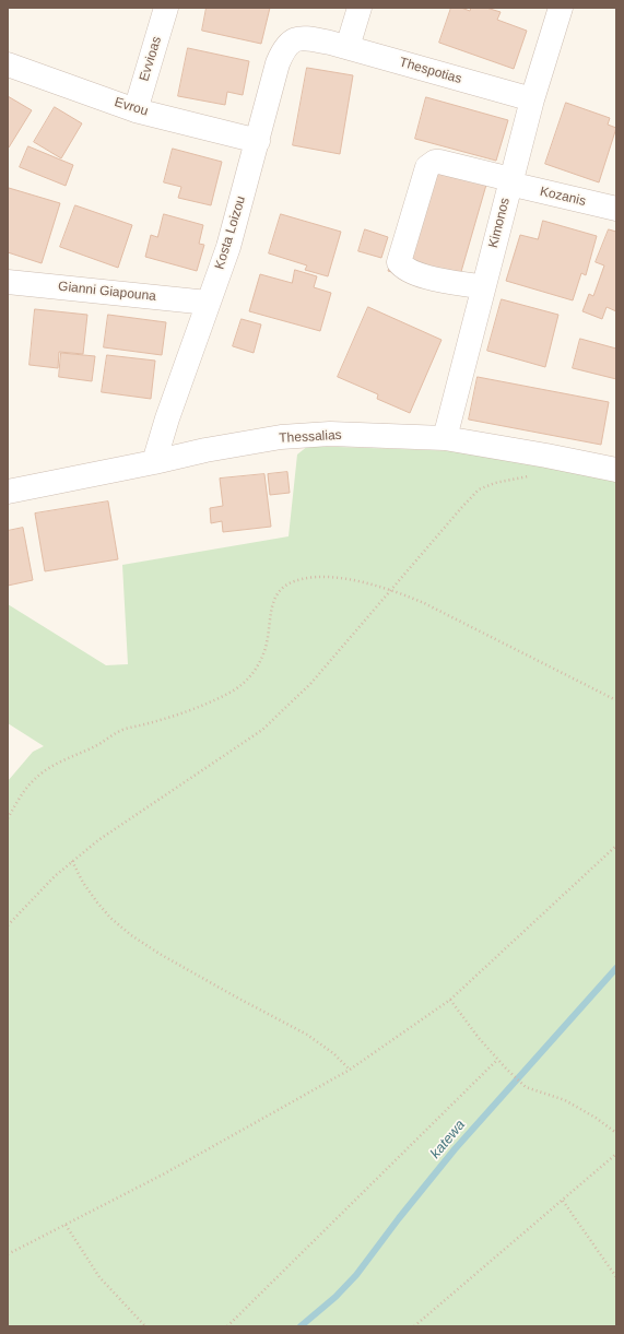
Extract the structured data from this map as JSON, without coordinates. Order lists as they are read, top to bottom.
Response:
{
  "streets": {
    "street": [
      "Evvioas",
      "Thespotias",
      "Evrou",
      "Kozanis",
      "Kimonos",
      "Kosta Loizou",
      "Gianni Giapouna",
      "Thessalias"
    ]
  },
  "crossings": [
    ["Evvioas", "Evrou"],
    ["Thespotias", "Kimonos"],
    ["Thespotias", "Kosta Loizou"],
    ["Evrou", "Kosta Loizou"],
    ["Kozanis", "Kimonos"],
    ["Kimonos", "Thessalias"],
    ["Kosta Loizou", "Gianni Giapouna"],
    ["Kosta Loizou", "Thessalias"]
  ],
  "water": ["katewa"]
}
